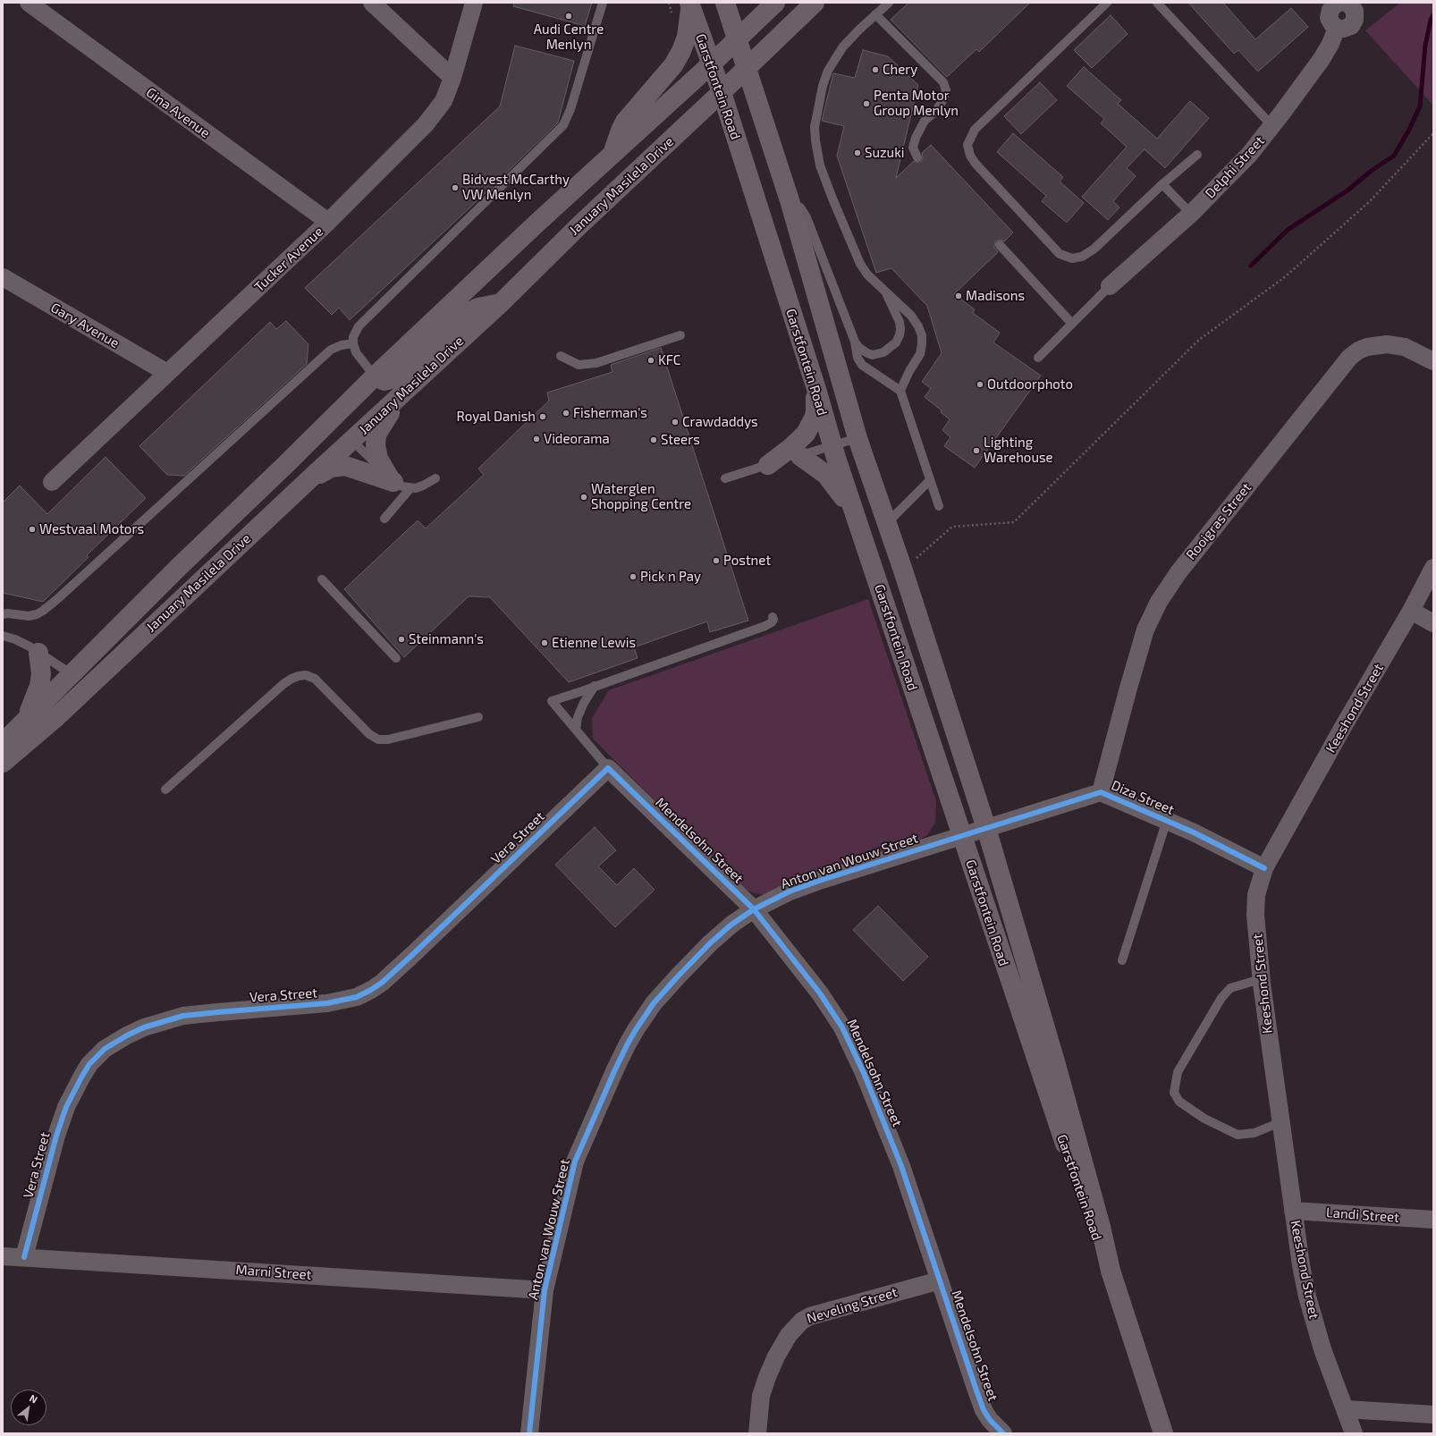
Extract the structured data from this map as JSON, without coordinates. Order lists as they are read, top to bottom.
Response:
{
  "streets": {
    "main road": ["Garstfontein Road", "January Masilela Drive"],
    "street": [
      "Gina Avenue",
      "Delphi Street",
      "Tucker Avenue",
      "Gary Avenue",
      "Rooigras Street",
      "Keeshond Street",
      "Diza Street",
      "Vera Street",
      "Mendelsohn Street",
      "Anton van Wouw Street",
      "Landi Street",
      "Marni Street",
      "Neveling Street"
    ]
  },
  "crossings": [
    ["Garstfontein Road", "January Masilela Drive"],
    ["Garstfontein Road", "Diza Street"],
    ["Garstfontein Road", "Anton van Wouw Street"],
    ["Gina Avenue", "Tucker Avenue"],
    ["Tucker Avenue", "Gary Avenue"],
    ["Rooigras Street", "Diza Street"],
    ["Keeshond Street", "Diza Street"],
    ["Keeshond Street", "Landi Street"],
    ["Diza Street", "Anton van Wouw Street"],
    ["Vera Street", "Mendelsohn Street"],
    ["Vera Street", "Marni Street"],
    ["Mendelsohn Street", "Anton van Wouw Street"],
    ["Mendelsohn Street", "Neveling Street"],
    ["Anton van Wouw Street", "Marni Street"]
  ],
  "places": [
    "Audi Centre Menlyn",
    "Chery",
    "Penta Motor Group Menlyn",
    "Suzuki",
    "Bidvest McCarthy VW Menlyn",
    "Madisons",
    "KFC",
    "Outdoorphoto",
    "Fisherman's",
    "Royal Danish",
    "Crawdaddys",
    "Videorama",
    "Steers",
    "Lighting Warehouse",
    "Waterglen Shopping Centre",
    "Westvaal Motors",
    "Postnet",
    "Pick n Pay",
    "Steinmann's",
    "Etienne Lewis"
  ],
  "north": "top right"
}
